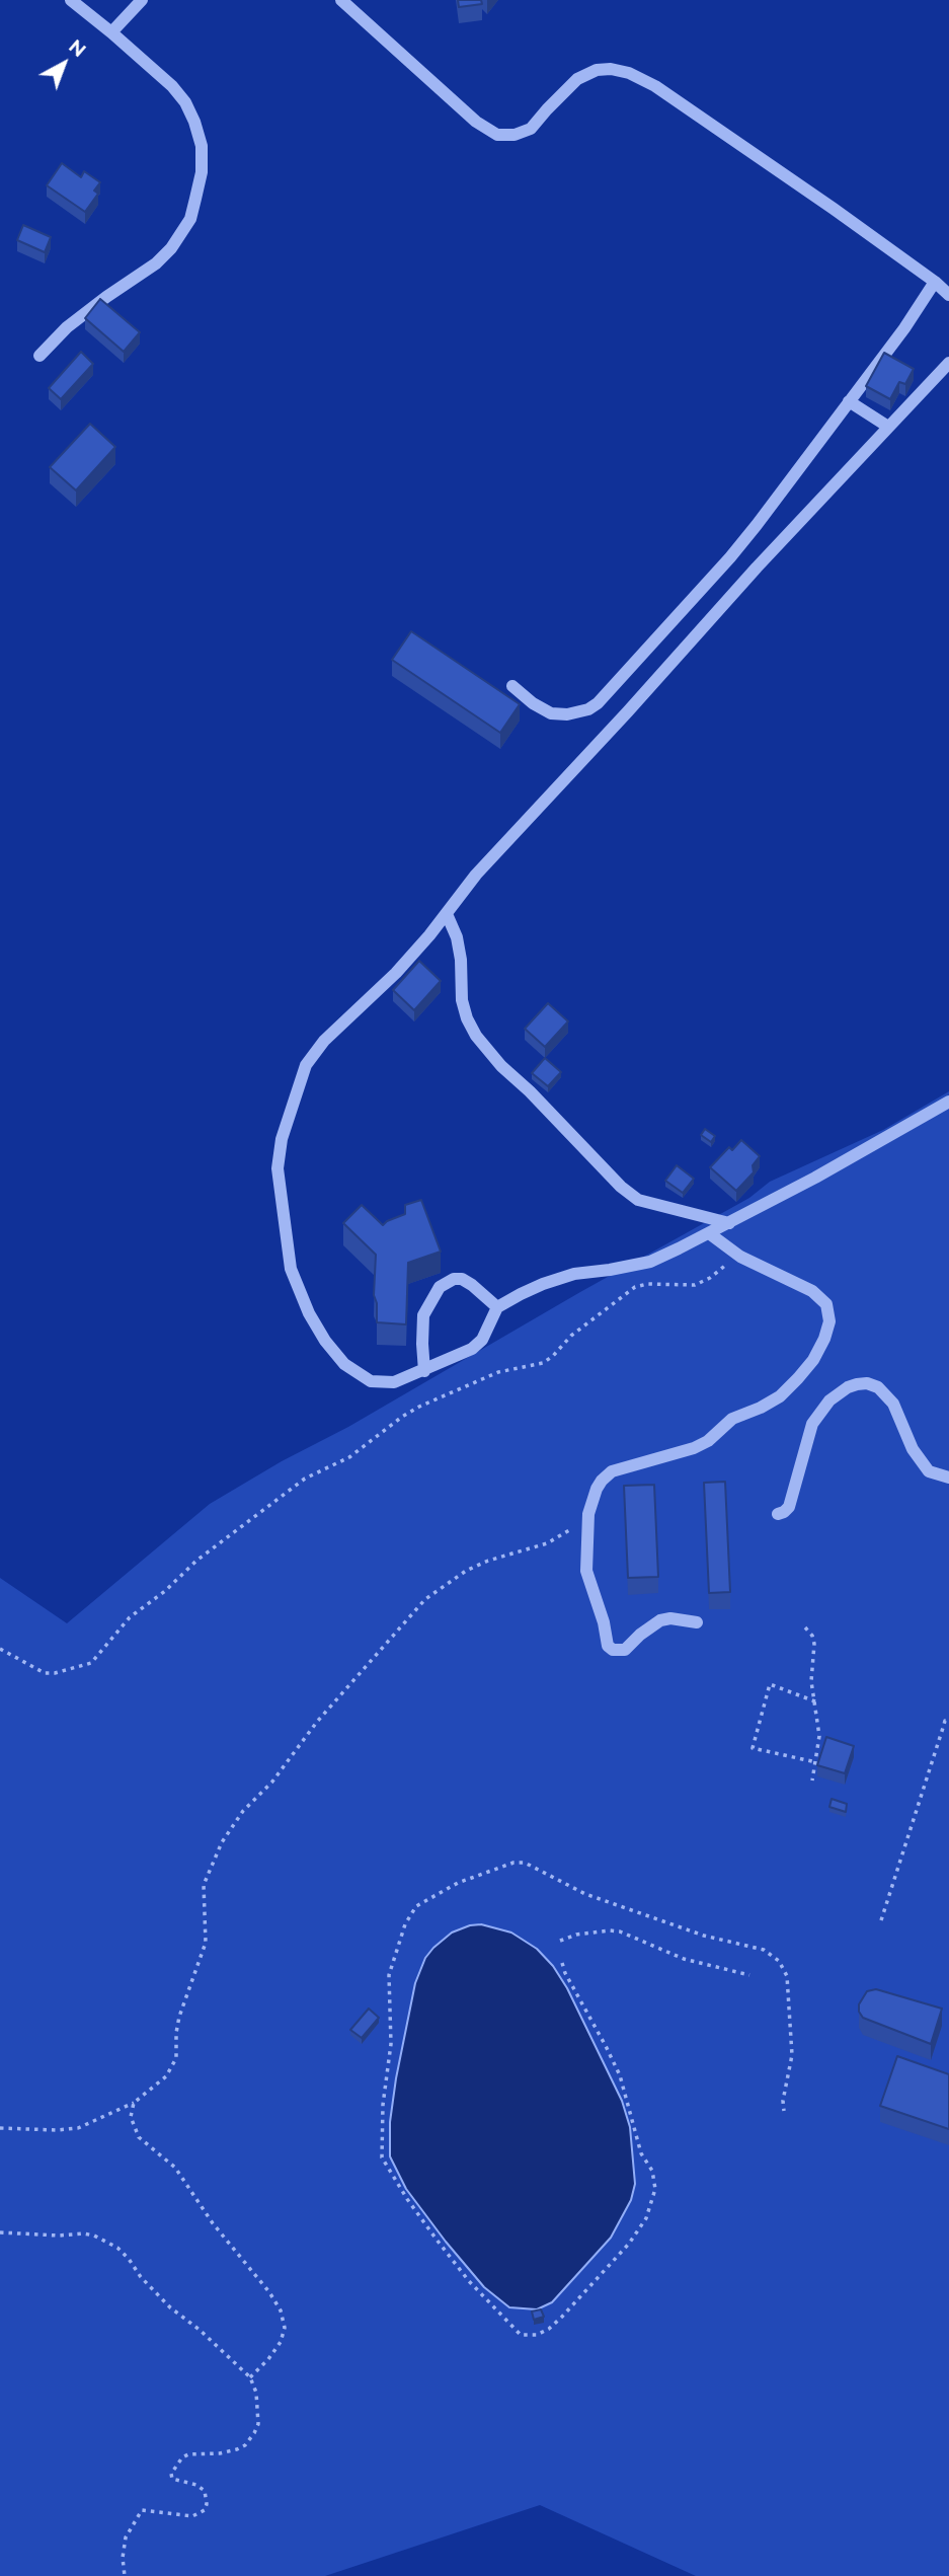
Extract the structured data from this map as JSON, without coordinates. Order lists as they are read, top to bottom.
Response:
{
  "north": "top right"
}
